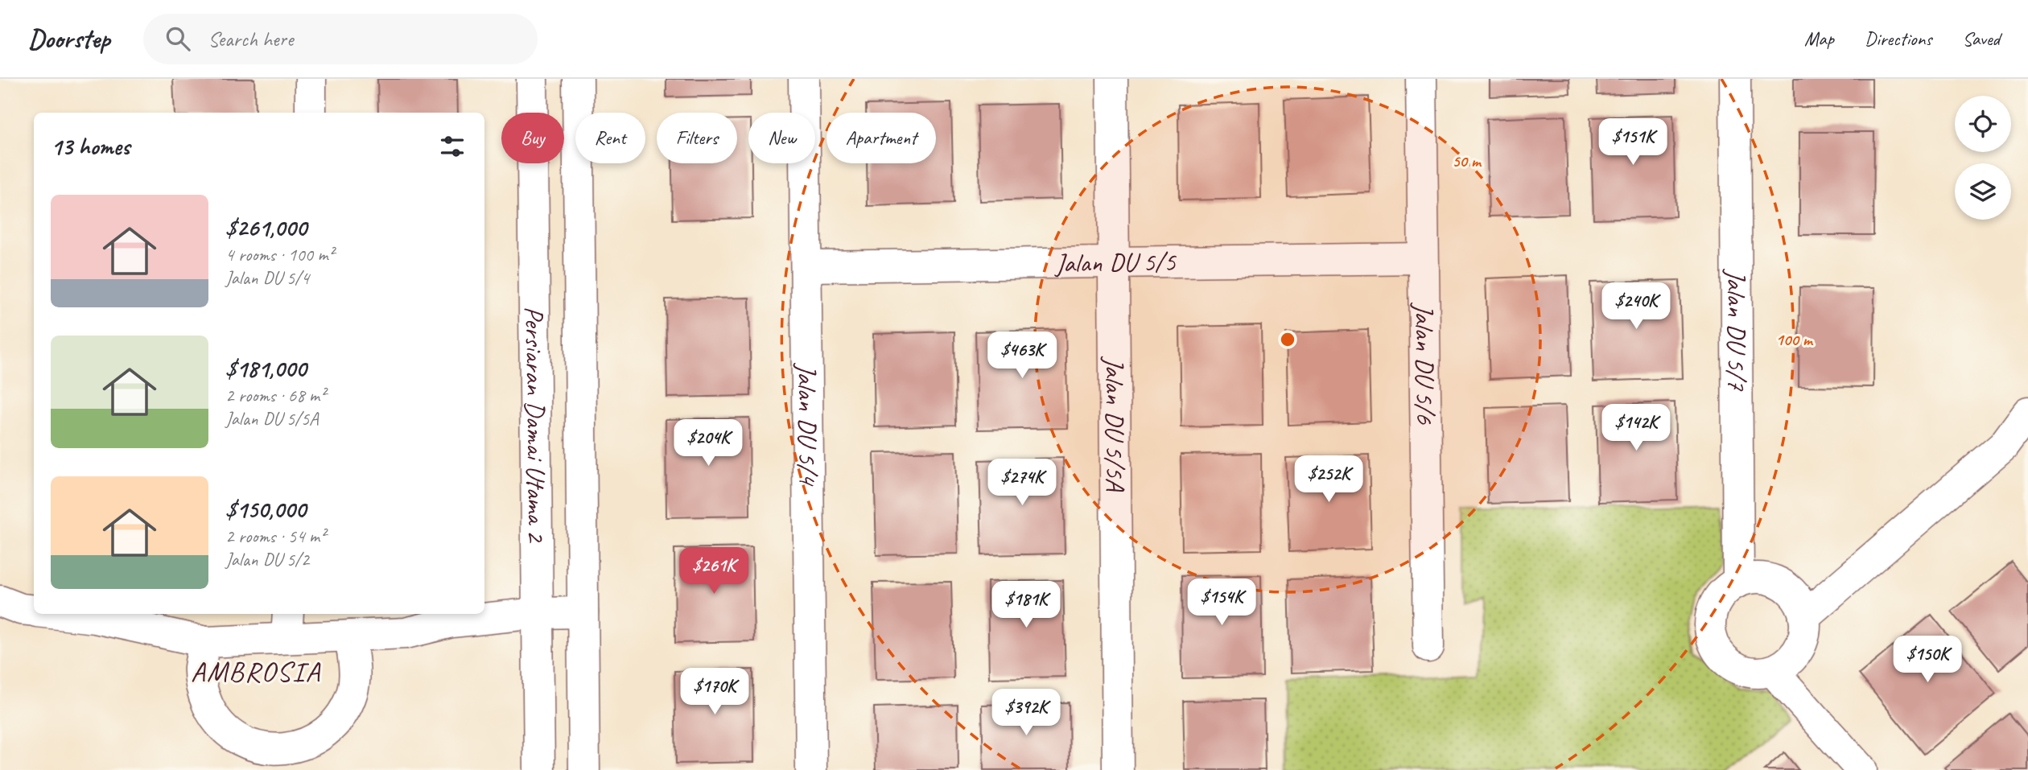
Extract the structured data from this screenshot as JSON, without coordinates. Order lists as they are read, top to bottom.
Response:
{
  "streets": {
    "street": [
      "Jalan DU 5/5",
      "Jalan DU 5/7",
      "Jalan DU 5/6",
      "Persiaran Damai Utama 2",
      "Jalan DU 5/4",
      "Jalan DU 5/5A"
    ]
  },
  "crossings": [
    ["Jalan DU 5/5", "Jalan DU 5/6"],
    ["Jalan DU 5/5", "Jalan DU 5/4"],
    ["Jalan DU 5/5", "Jalan DU 5/5A"]
  ],
  "districts": ["AMBROSIA"],
  "page": {
    "header": "Doorstep",
    "search": "Search here",
    "nav": ["Map", "Directions", "Saved"],
    "chip": [
      "Buy",
      "Rent",
      "Filters",
      "New",
      "Apartment"
    ],
    "heading": "13 homes",
    "price": [
      "$151K",
      "$240K",
      "$463K",
      "$142K",
      "$204K",
      "$252K",
      "$274K",
      "$261K",
      "$154K",
      "$181K",
      "$150K",
      "$170K",
      "$392K"
    ],
    "list": [
      {
        "name": "$261,000",
        "note": "4 rooms · 100 m² · Jalan DU 5/4"
      },
      {
        "name": "$181,000",
        "note": "2 rooms · 68 m² · Jalan DU 5/5A"
      },
      {
        "name": "$150,000",
        "note": "2 rooms · 54 m² · Jalan DU 5/2"
      }
    ]
  },
  "rings": ["50 m", "100 m"]
}
